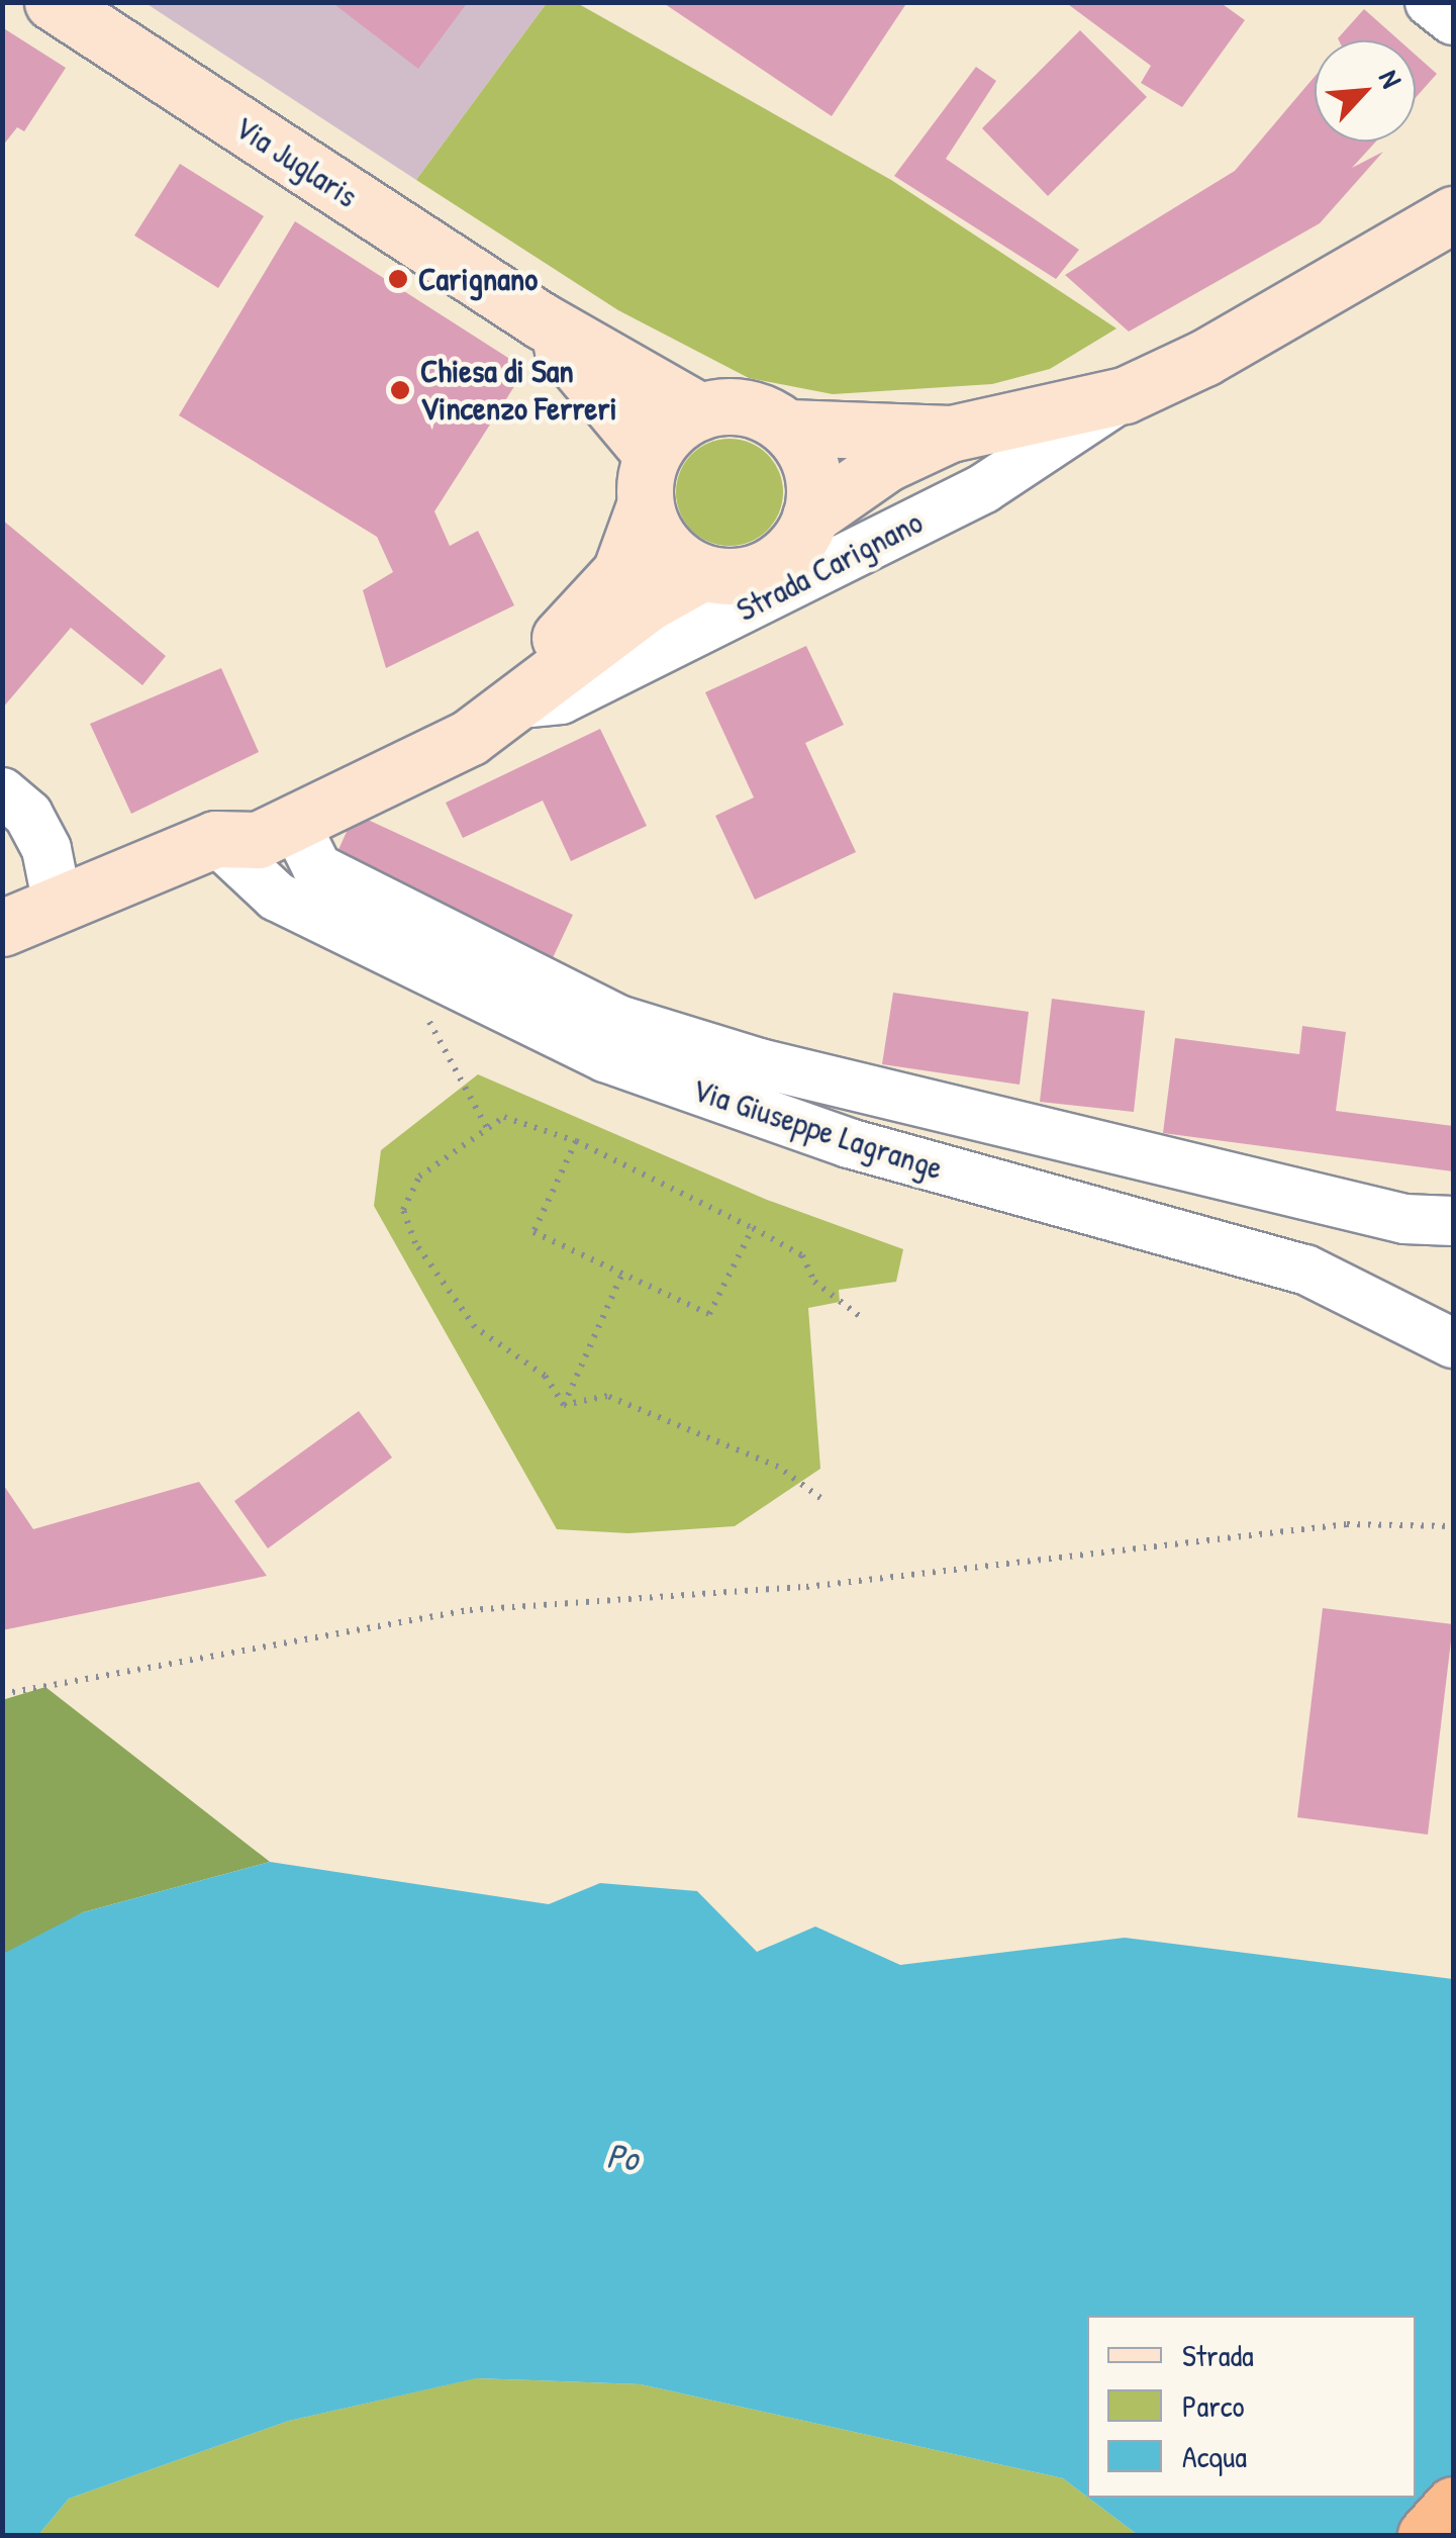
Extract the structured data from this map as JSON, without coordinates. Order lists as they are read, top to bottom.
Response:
{
  "streets": {
    "main road": ["Via Juglaris", "Strada Carignano"],
    "street": ["Via Giuseppe Lagrange"]
  },
  "crossings": [
    ["Via Juglaris", "Strada Carignano"],
    ["Strada Carignano", "Via Giuseppe Lagrange"]
  ],
  "water": ["Po"],
  "places": ["Carignano", "Chiesa di San Vincenzo Ferreri"],
  "legend": ["Strada", "Parco", "Acqua"],
  "north": "top right"
}
